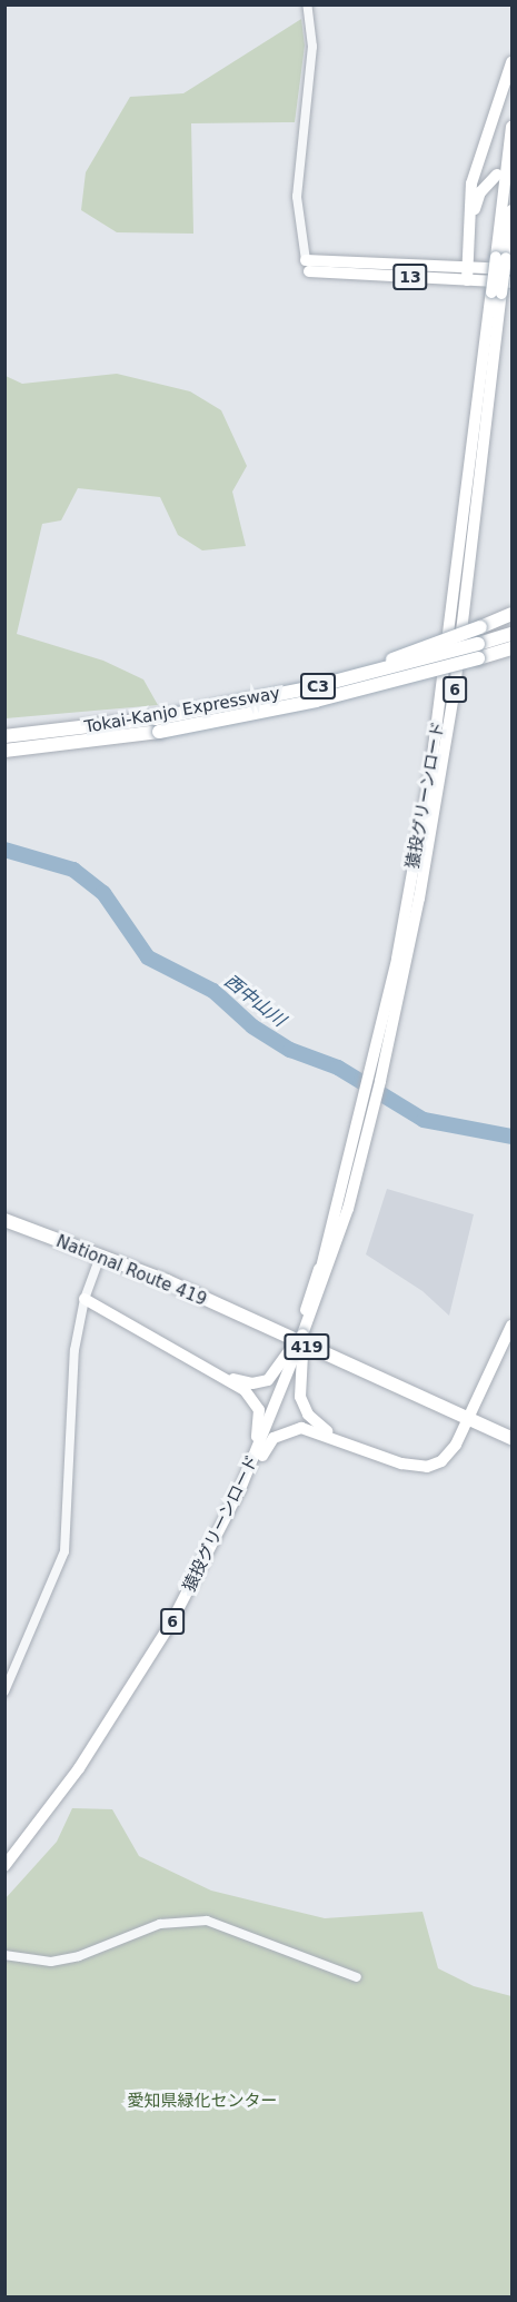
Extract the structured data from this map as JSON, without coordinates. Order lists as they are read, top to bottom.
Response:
{
  "streets": {
    "highway": [
      "C3",
      "Tokai-Kanjo Expressway",
      "National Route 419",
      "419"
    ],
    "main road": ["13", "6", "猿投グリーンロード"]
  },
  "crossings": [
    ["13", "猿投グリーンロード"]
  ],
  "water": ["西中山川"],
  "parks": ["愛知県緑化センター"]
}
